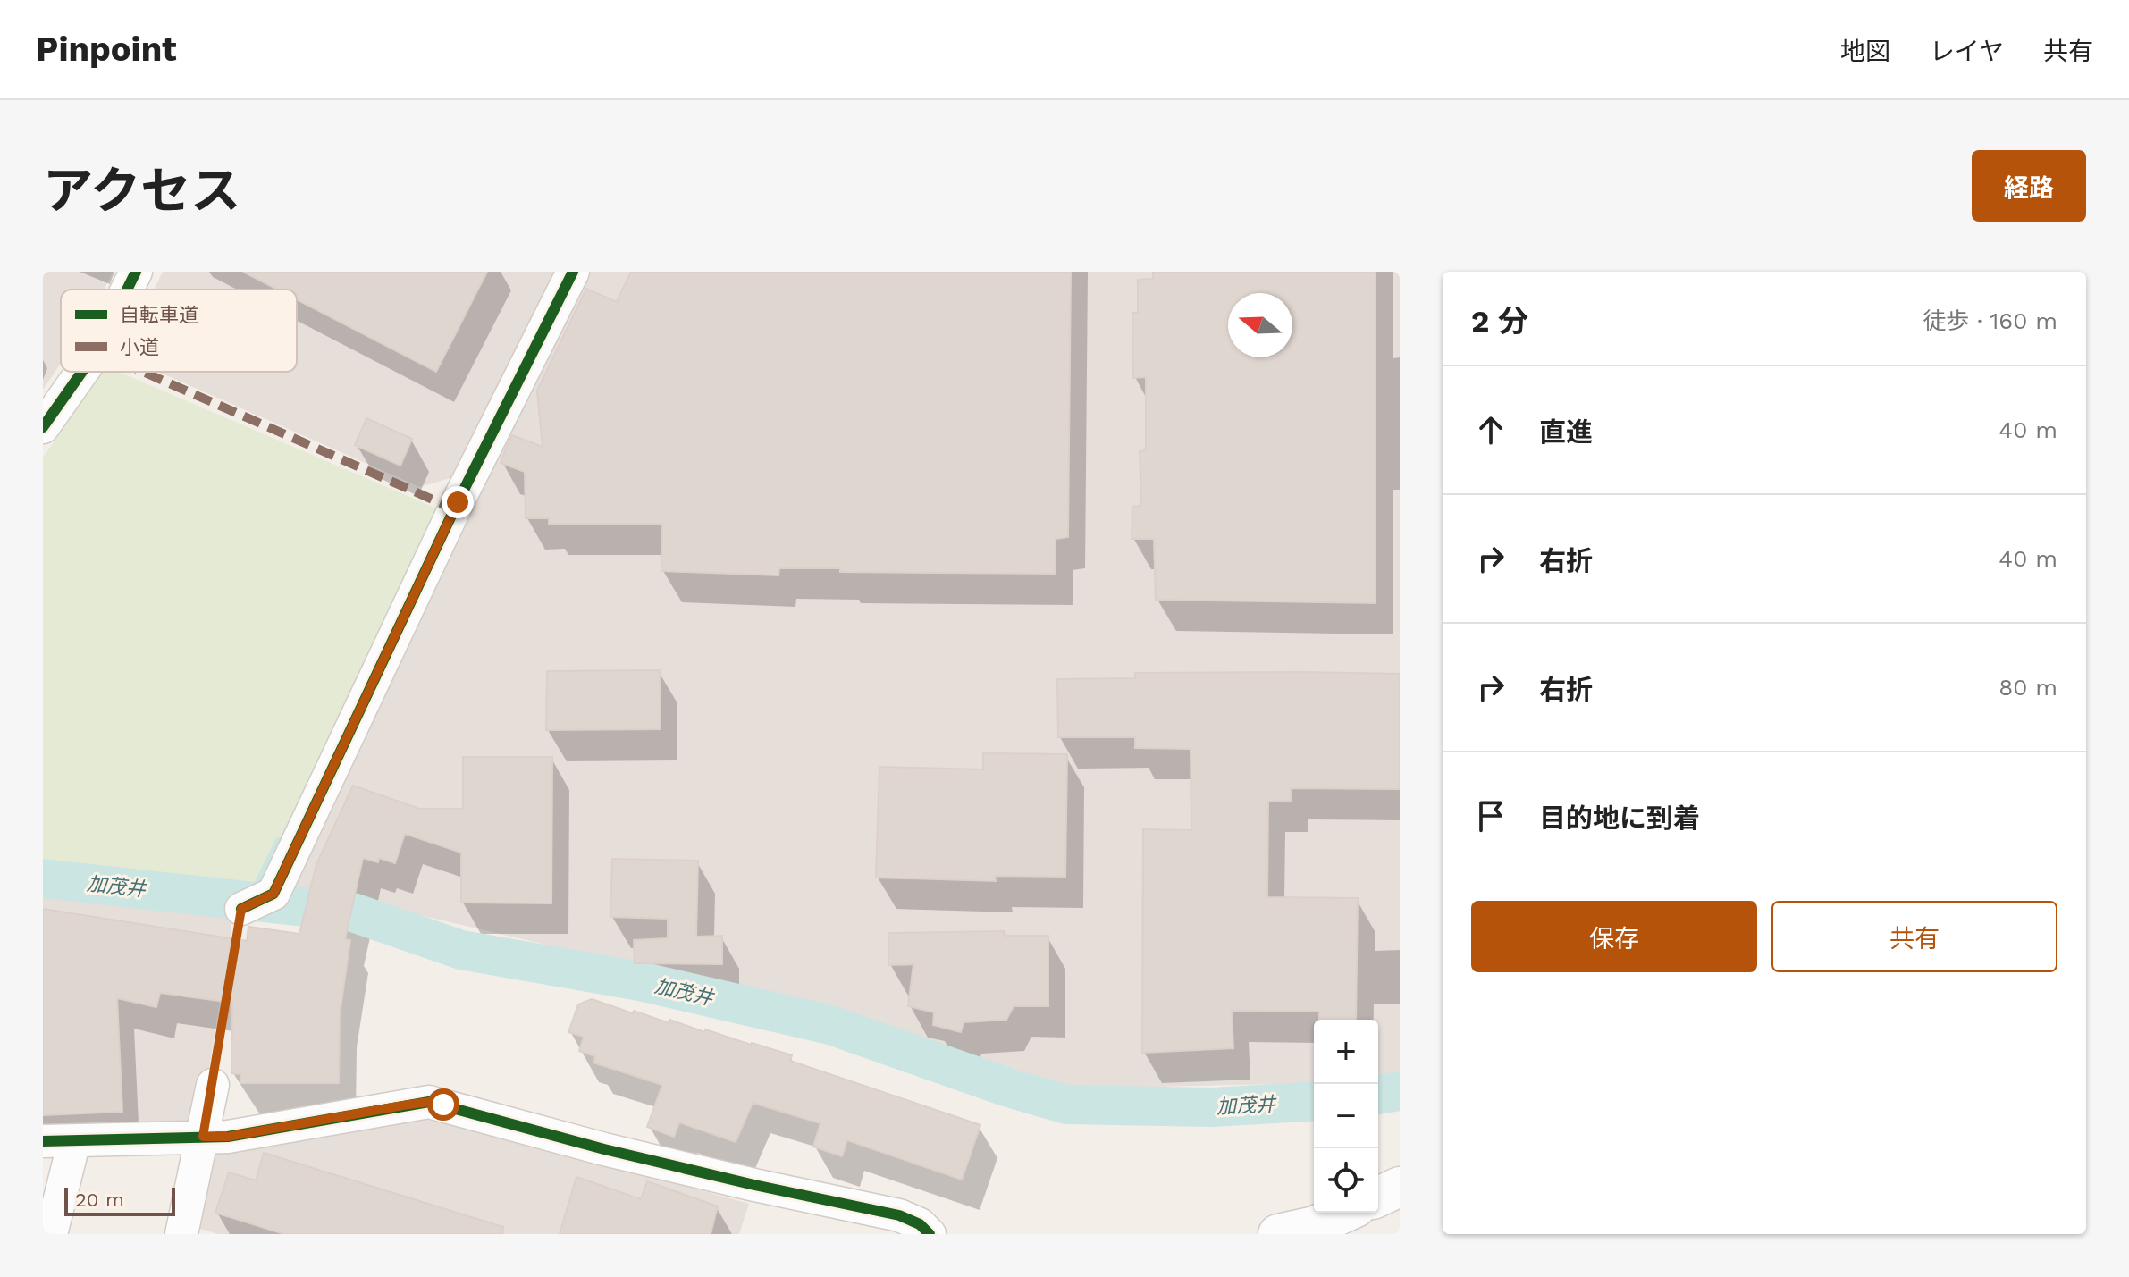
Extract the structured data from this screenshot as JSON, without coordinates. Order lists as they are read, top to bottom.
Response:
{
  "water": ["加茂井"],
  "legend": ["自転車道", "小道"],
  "scale_bar": "20 m",
  "north": "left",
  "page": {
    "header": "Pinpoint",
    "nav": ["地図", "レイヤ", "共有"],
    "title": "アクセス",
    "buttons": [
      "経路",
      ["保存", "共有"]
    ],
    "heading": ["2 分", "徒歩 · 160 m"],
    "list": [
      ["直進", "40 m"],
      ["右折", "40 m"],
      ["右折", "80 m"],
      "目的地に到着"
    ],
    "map_buttons": ["+", "−"],
    "scale": "20 m"
  }
}
